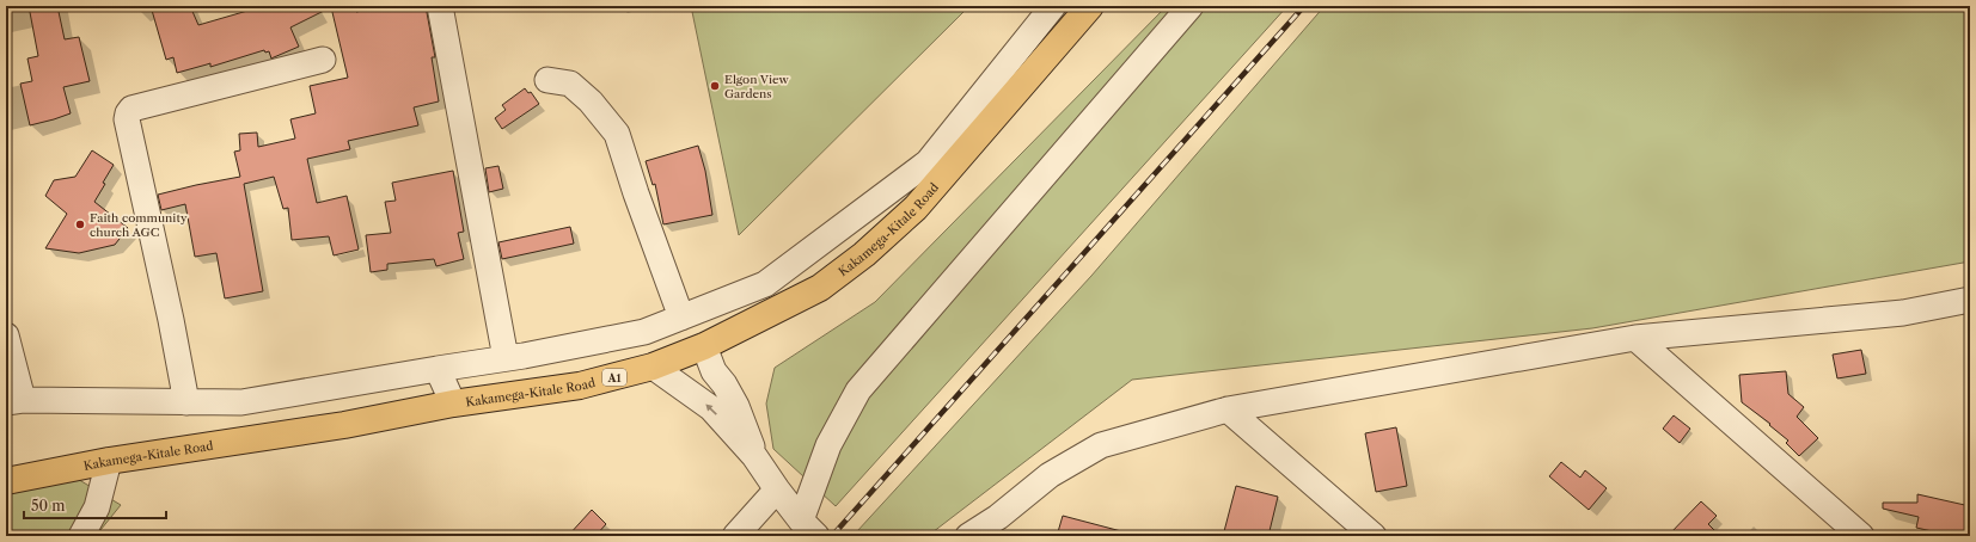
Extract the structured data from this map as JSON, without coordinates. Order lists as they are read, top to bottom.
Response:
{
  "streets": {
    "highway": ["Kakamega-Kitale Road", "A1"]
  },
  "places": ["Elgon View Gardens", "Faith community church AGC"],
  "scale_bar": "50 m"
}
